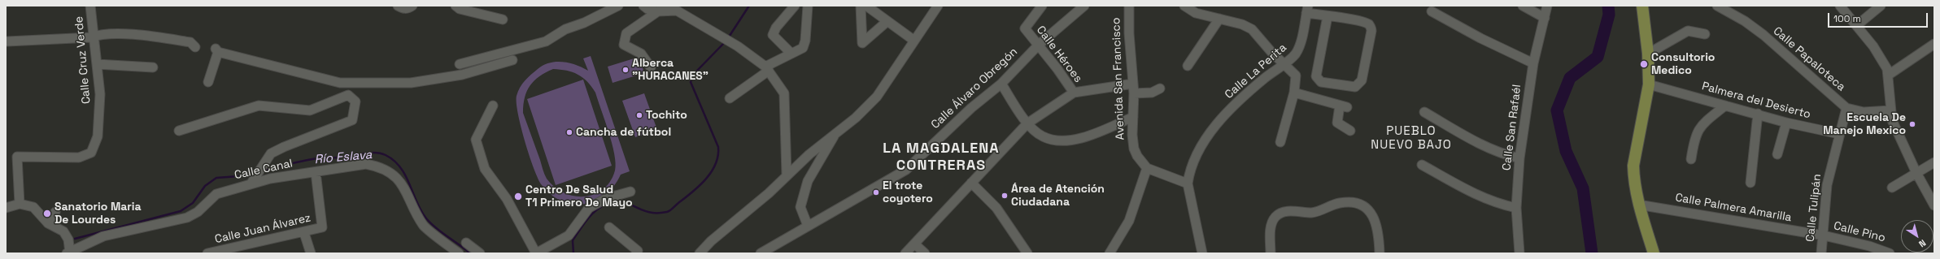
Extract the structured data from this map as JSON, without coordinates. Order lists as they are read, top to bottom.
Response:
{
  "streets": {
    "street": [
      "Calle Héroes",
      "Calle Papaloteca",
      "Calle Cruz Verde",
      "Calle La Perita",
      "Avenida San Francisco",
      "Calle Álvaro Obregón",
      "Palmera del Desierto",
      "Calle San Rafaél",
      "Calle Canal",
      "Calle Palmera Amarilla",
      "Calle Tulipán",
      "Calle Juan Álvarez",
      "Calle Pino"
    ]
  },
  "crossings": [
    ["Calle Héroes", "Avenida San Francisco"],
    ["Calle Héroes", "Calle Álvaro Obregón"],
    ["Calle Papaloteca", "Calle Tulipán"],
    ["Palmera del Desierto", "Calle Tulipán"],
    ["Calle Canal", "Calle Juan Álvarez"],
    ["Calle Palmera Amarilla", "Calle Tulipán"],
    ["Calle Palmera Amarilla", "Calle Pino"],
    ["Calle Tulipán", "Calle Pino"]
  ],
  "districts": ["PUEBLO NUEVO BAJO", "LA MAGDALENA CONTRERAS"],
  "water": ["Río Eslava"],
  "places": [
    "Consultorio Medico",
    "Alberca \"HURACANES\"",
    "Tochito",
    "Escuela De Manejo Mexico",
    "Cancha de fútbol",
    "El trote coyotero",
    "Área de Atención Ciudadana",
    "Centro De Salud T1 Primero De Mayo",
    "Sanatorio Maria De Lourdes"
  ],
  "scale_bar": "100 m",
  "north": "bottom right"
}
